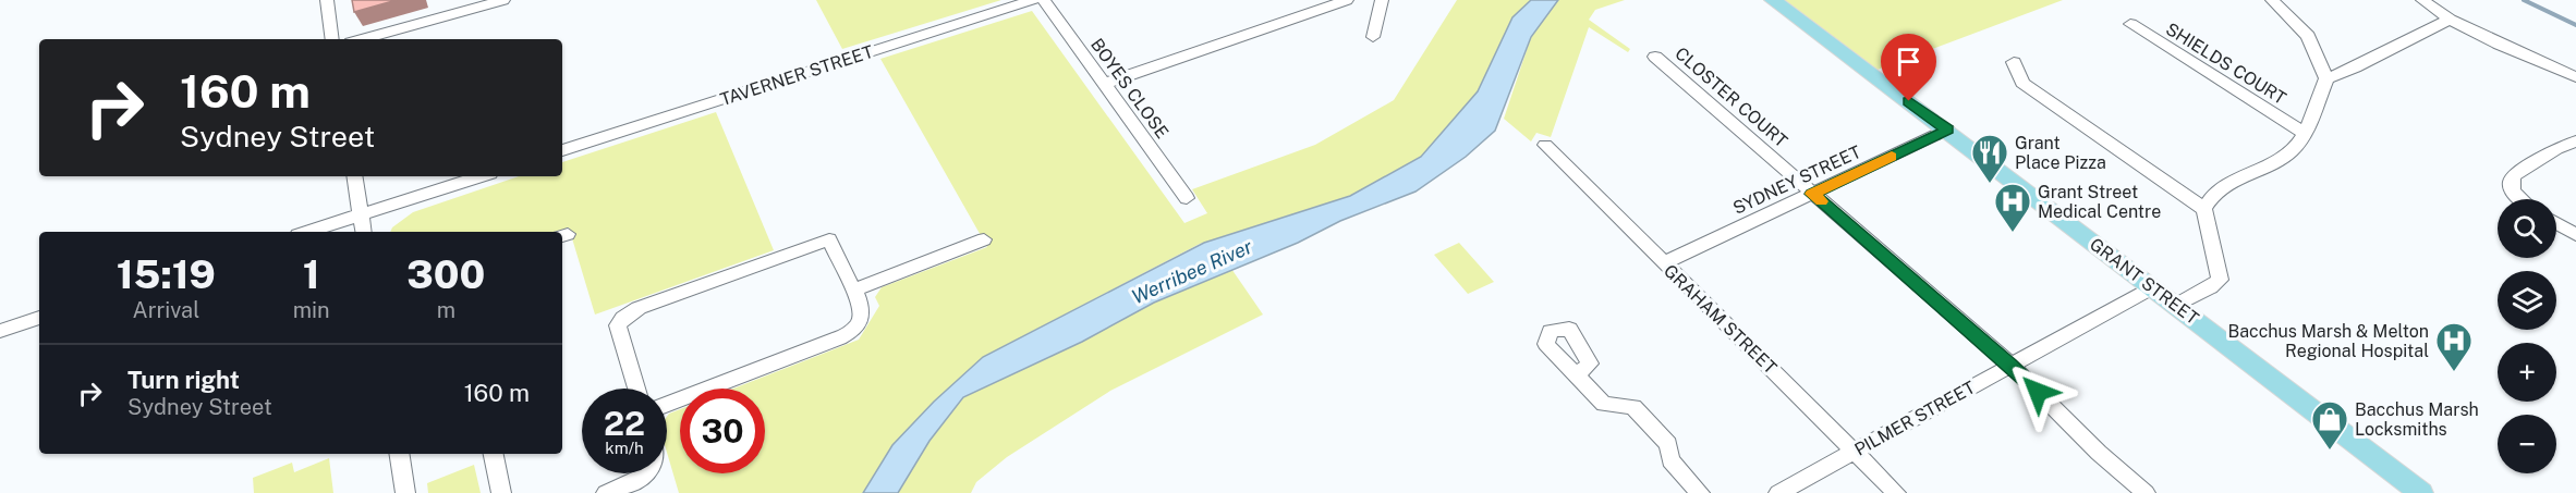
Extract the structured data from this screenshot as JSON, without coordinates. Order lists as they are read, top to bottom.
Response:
{
  "streets": {
    "main road": ["GRANT STREET"],
    "street": [
      "SHIELDS COURT",
      "TAVERNER STREET",
      "BOYES CLOSE",
      "CLOSTER COURT",
      "SYDNEY STREET",
      "GRAHAM STREET",
      "PILMER STREET"
    ]
  },
  "crossings": [
    ["CLOSTER COURT", "SYDNEY STREET"],
    ["CLOSTER COURT", "PILMER STREET"],
    ["SYDNEY STREET", "GRANT STREET"],
    ["SYDNEY STREET", "GRAHAM STREET"],
    ["GRANT STREET", "PILMER STREET"],
    ["GRAHAM STREET", "PILMER STREET"]
  ],
  "water": ["Werribee River"],
  "places": {
    "restaurant": ["Grant Place Pizza"],
    "hospital": ["Grant Street Medical Centre", "Bacchus Marsh & Melton Regional Hospital"],
    "shop": ["Bacchus Marsh Locksmiths"]
  },
  "page": {
    "turn": ["160 m", "Sydney Street"],
    "map_buttons": ["+", "−"],
    "eta": [
      "15:19",
      "Arrival",
      "1",
      "min",
      "300",
      "m"
    ],
    "list": [
      {
        "name": "Turn right",
        "note": "Sydney Street",
        "value": "160 m"
      }
    ],
    "speed": "22 km/h",
    "limit": "30"
  }
}
